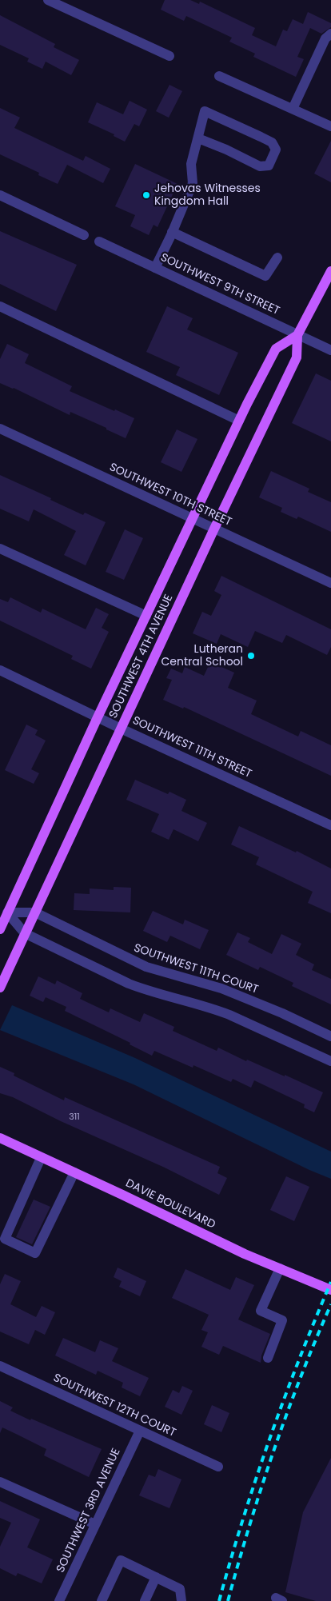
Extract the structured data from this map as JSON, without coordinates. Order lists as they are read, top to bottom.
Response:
{
  "streets": {
    "main road": ["SOUTHWEST 4TH AVENUE", "DAVIE BOULEVARD"],
    "street": [
      "SOUTHWEST 9TH STREET",
      "SOUTHWEST 10TH STREET",
      "SOUTHWEST 11TH STREET",
      "SOUTHWEST 11TH COURT",
      "SOUTHWEST 12TH COURT",
      "SOUTHWEST 3RD AVENUE"
    ]
  },
  "crossings": [
    ["SOUTHWEST 9TH STREET", "SOUTHWEST 4TH AVENUE"],
    ["SOUTHWEST 10TH STREET", "SOUTHWEST 4TH AVENUE"],
    ["SOUTHWEST 4TH AVENUE", "SOUTHWEST 11TH STREET"],
    ["SOUTHWEST 4TH AVENUE", "SOUTHWEST 11TH COURT"],
    ["SOUTHWEST 12TH COURT", "SOUTHWEST 3RD AVENUE"]
  ],
  "places": ["Jehovas Witnesses Kingdom Hall", "Lutheran Central School"],
  "house_numbers": ["311"]
}
